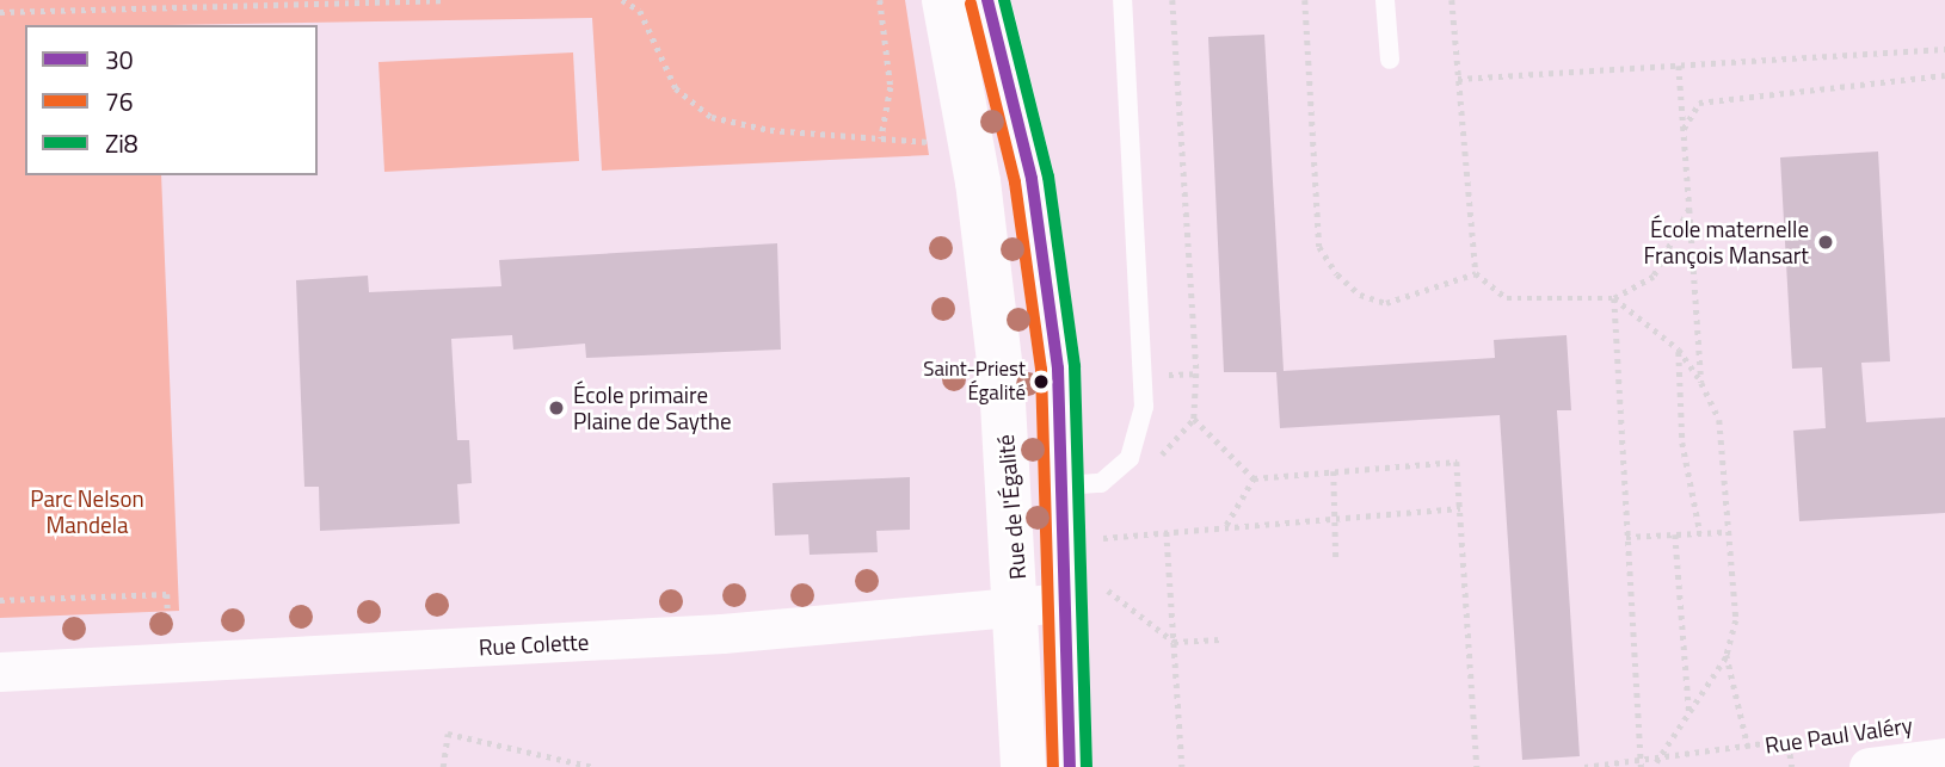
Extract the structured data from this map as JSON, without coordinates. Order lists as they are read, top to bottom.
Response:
{
  "streets": {
    "street": ["Rue de l'Égalité", "Rue Colette", "Rue Paul Valéry"]
  },
  "crossings": [
    ["Rue de l'Égalité", "Rue Colette"]
  ],
  "parks": ["Parc Nelson Mandela"],
  "places": ["École maternelle François Mansart", "Saint-Priest Égalité", "École primaire Plaine de Saythe"],
  "lines": ["transit line 30", "transit line Zi8", "transit line 76"],
  "legend": ["30", "76", "Zi8"]
}
